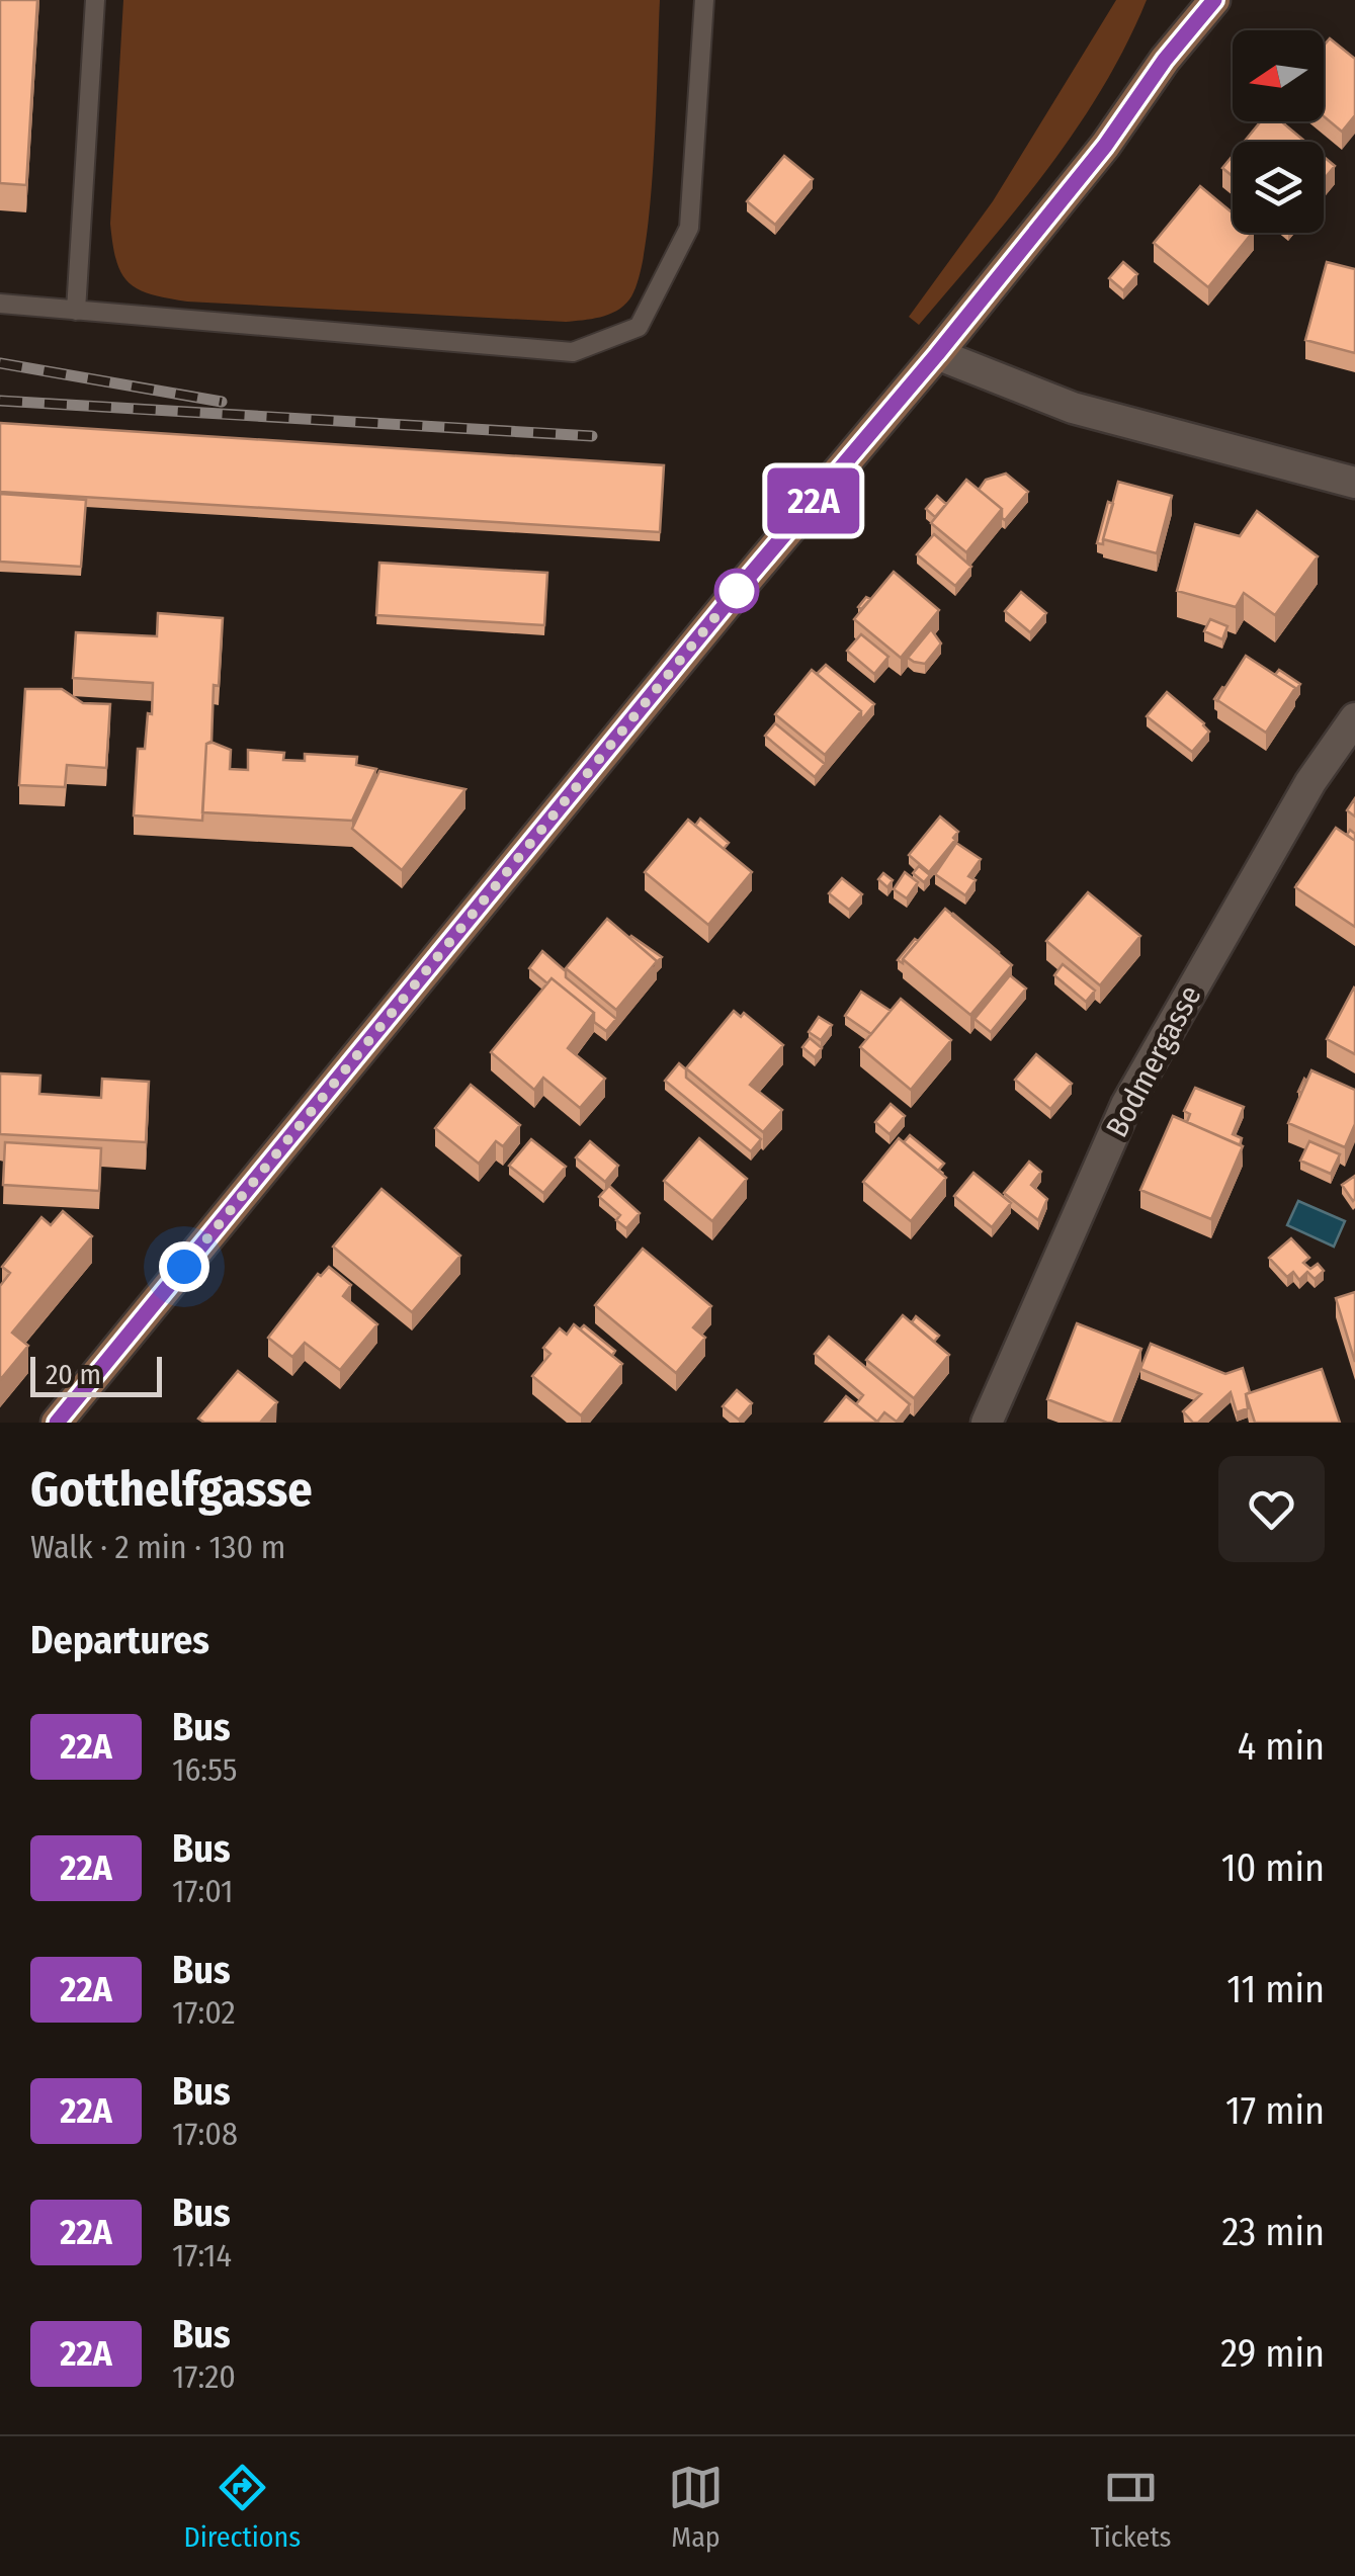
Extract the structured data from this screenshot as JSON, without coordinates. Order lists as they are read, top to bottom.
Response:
{
  "streets": {
    "street": ["Bodmergasse"]
  },
  "lines": ["bus line 22A"],
  "scale_bar": "20 m",
  "north": "left",
  "page": {
    "on_map": "22A",
    "scale": "20 m",
    "heading": [
      ["Gotthelfgasse", "Walk · 2 min · 130 m"],
      "Departures"
    ],
    "list": [
      {
        "mark": "22A",
        "name": "Bus",
        "note": "16:55",
        "value": "4 min"
      },
      {
        "mark": "22A",
        "name": "Bus",
        "note": "17:01",
        "value": "10 min"
      },
      {
        "mark": "22A",
        "name": "Bus",
        "note": "17:02",
        "value": "11 min"
      },
      {
        "mark": "22A",
        "name": "Bus",
        "note": "17:08",
        "value": "17 min"
      },
      {
        "mark": "22A",
        "name": "Bus",
        "note": "17:14",
        "value": "23 min"
      },
      {
        "mark": "22A",
        "name": "Bus",
        "note": "17:20",
        "value": "29 min"
      }
    ],
    "tabs": ["Directions", "Map", "Tickets"]
  }
}
